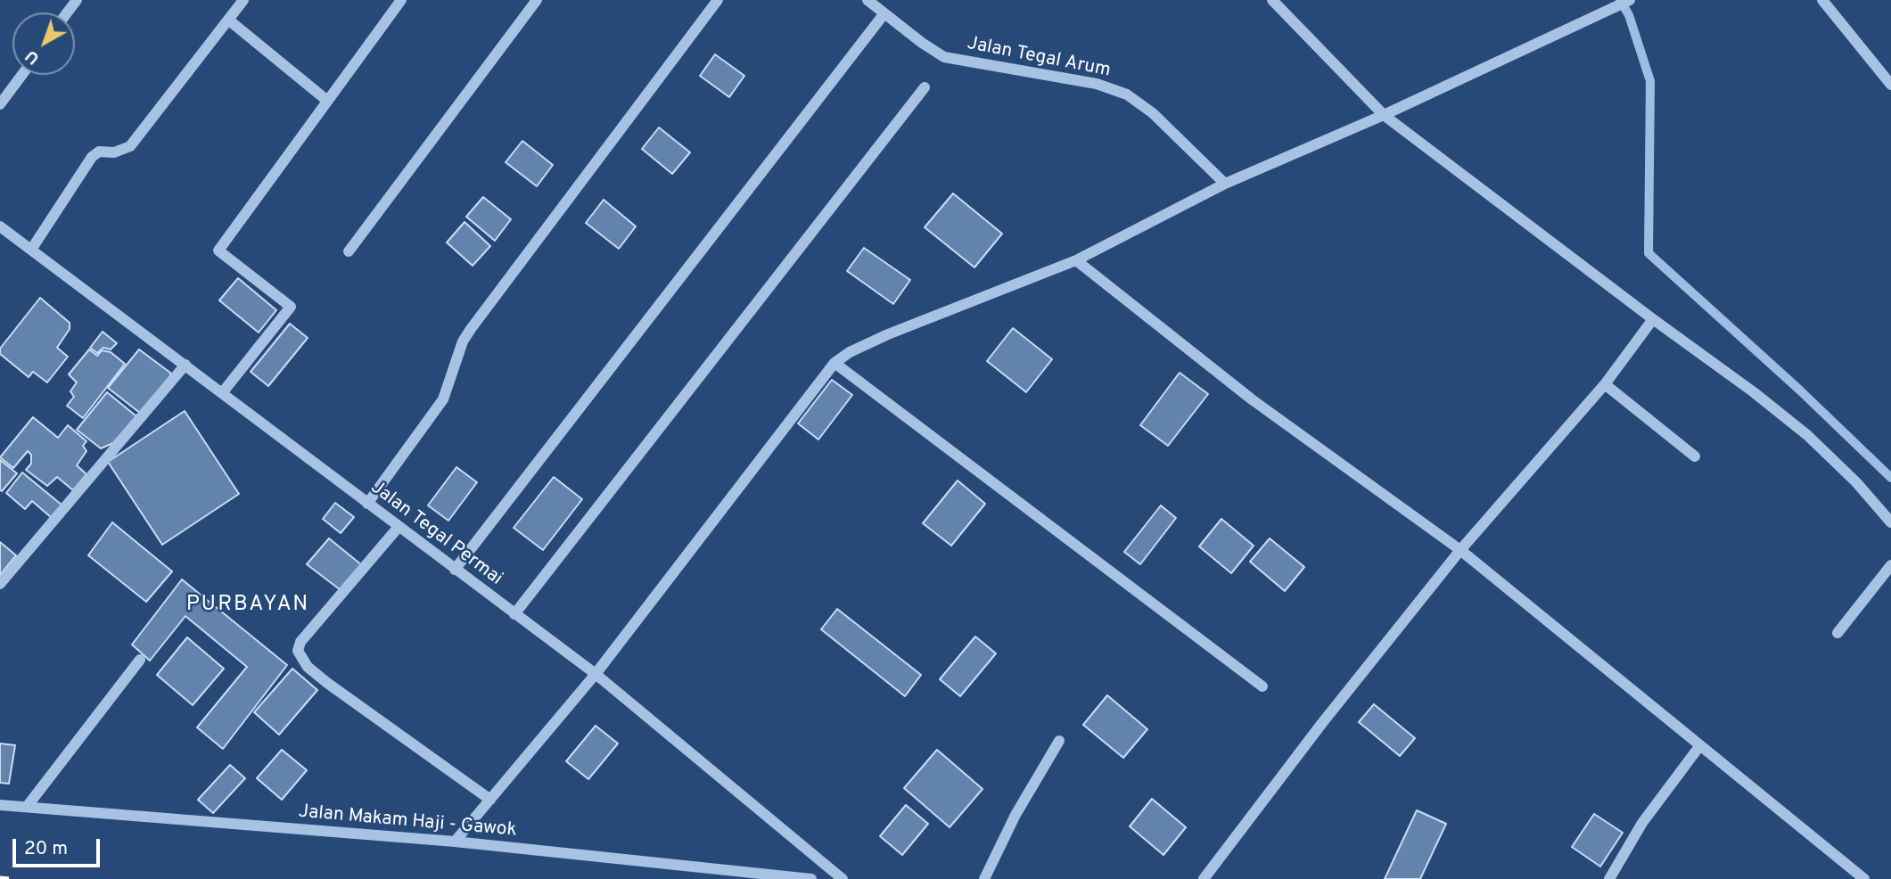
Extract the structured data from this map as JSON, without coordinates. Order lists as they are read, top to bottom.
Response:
{
  "streets": {
    "street": ["Jalan Tegal Arum", "Jalan Tegal Permai", "Jalan Makam Haji - Gawok"]
  },
  "districts": ["PURBAYAN"],
  "scale_bar": "20 m",
  "north": "bottom left"
}
